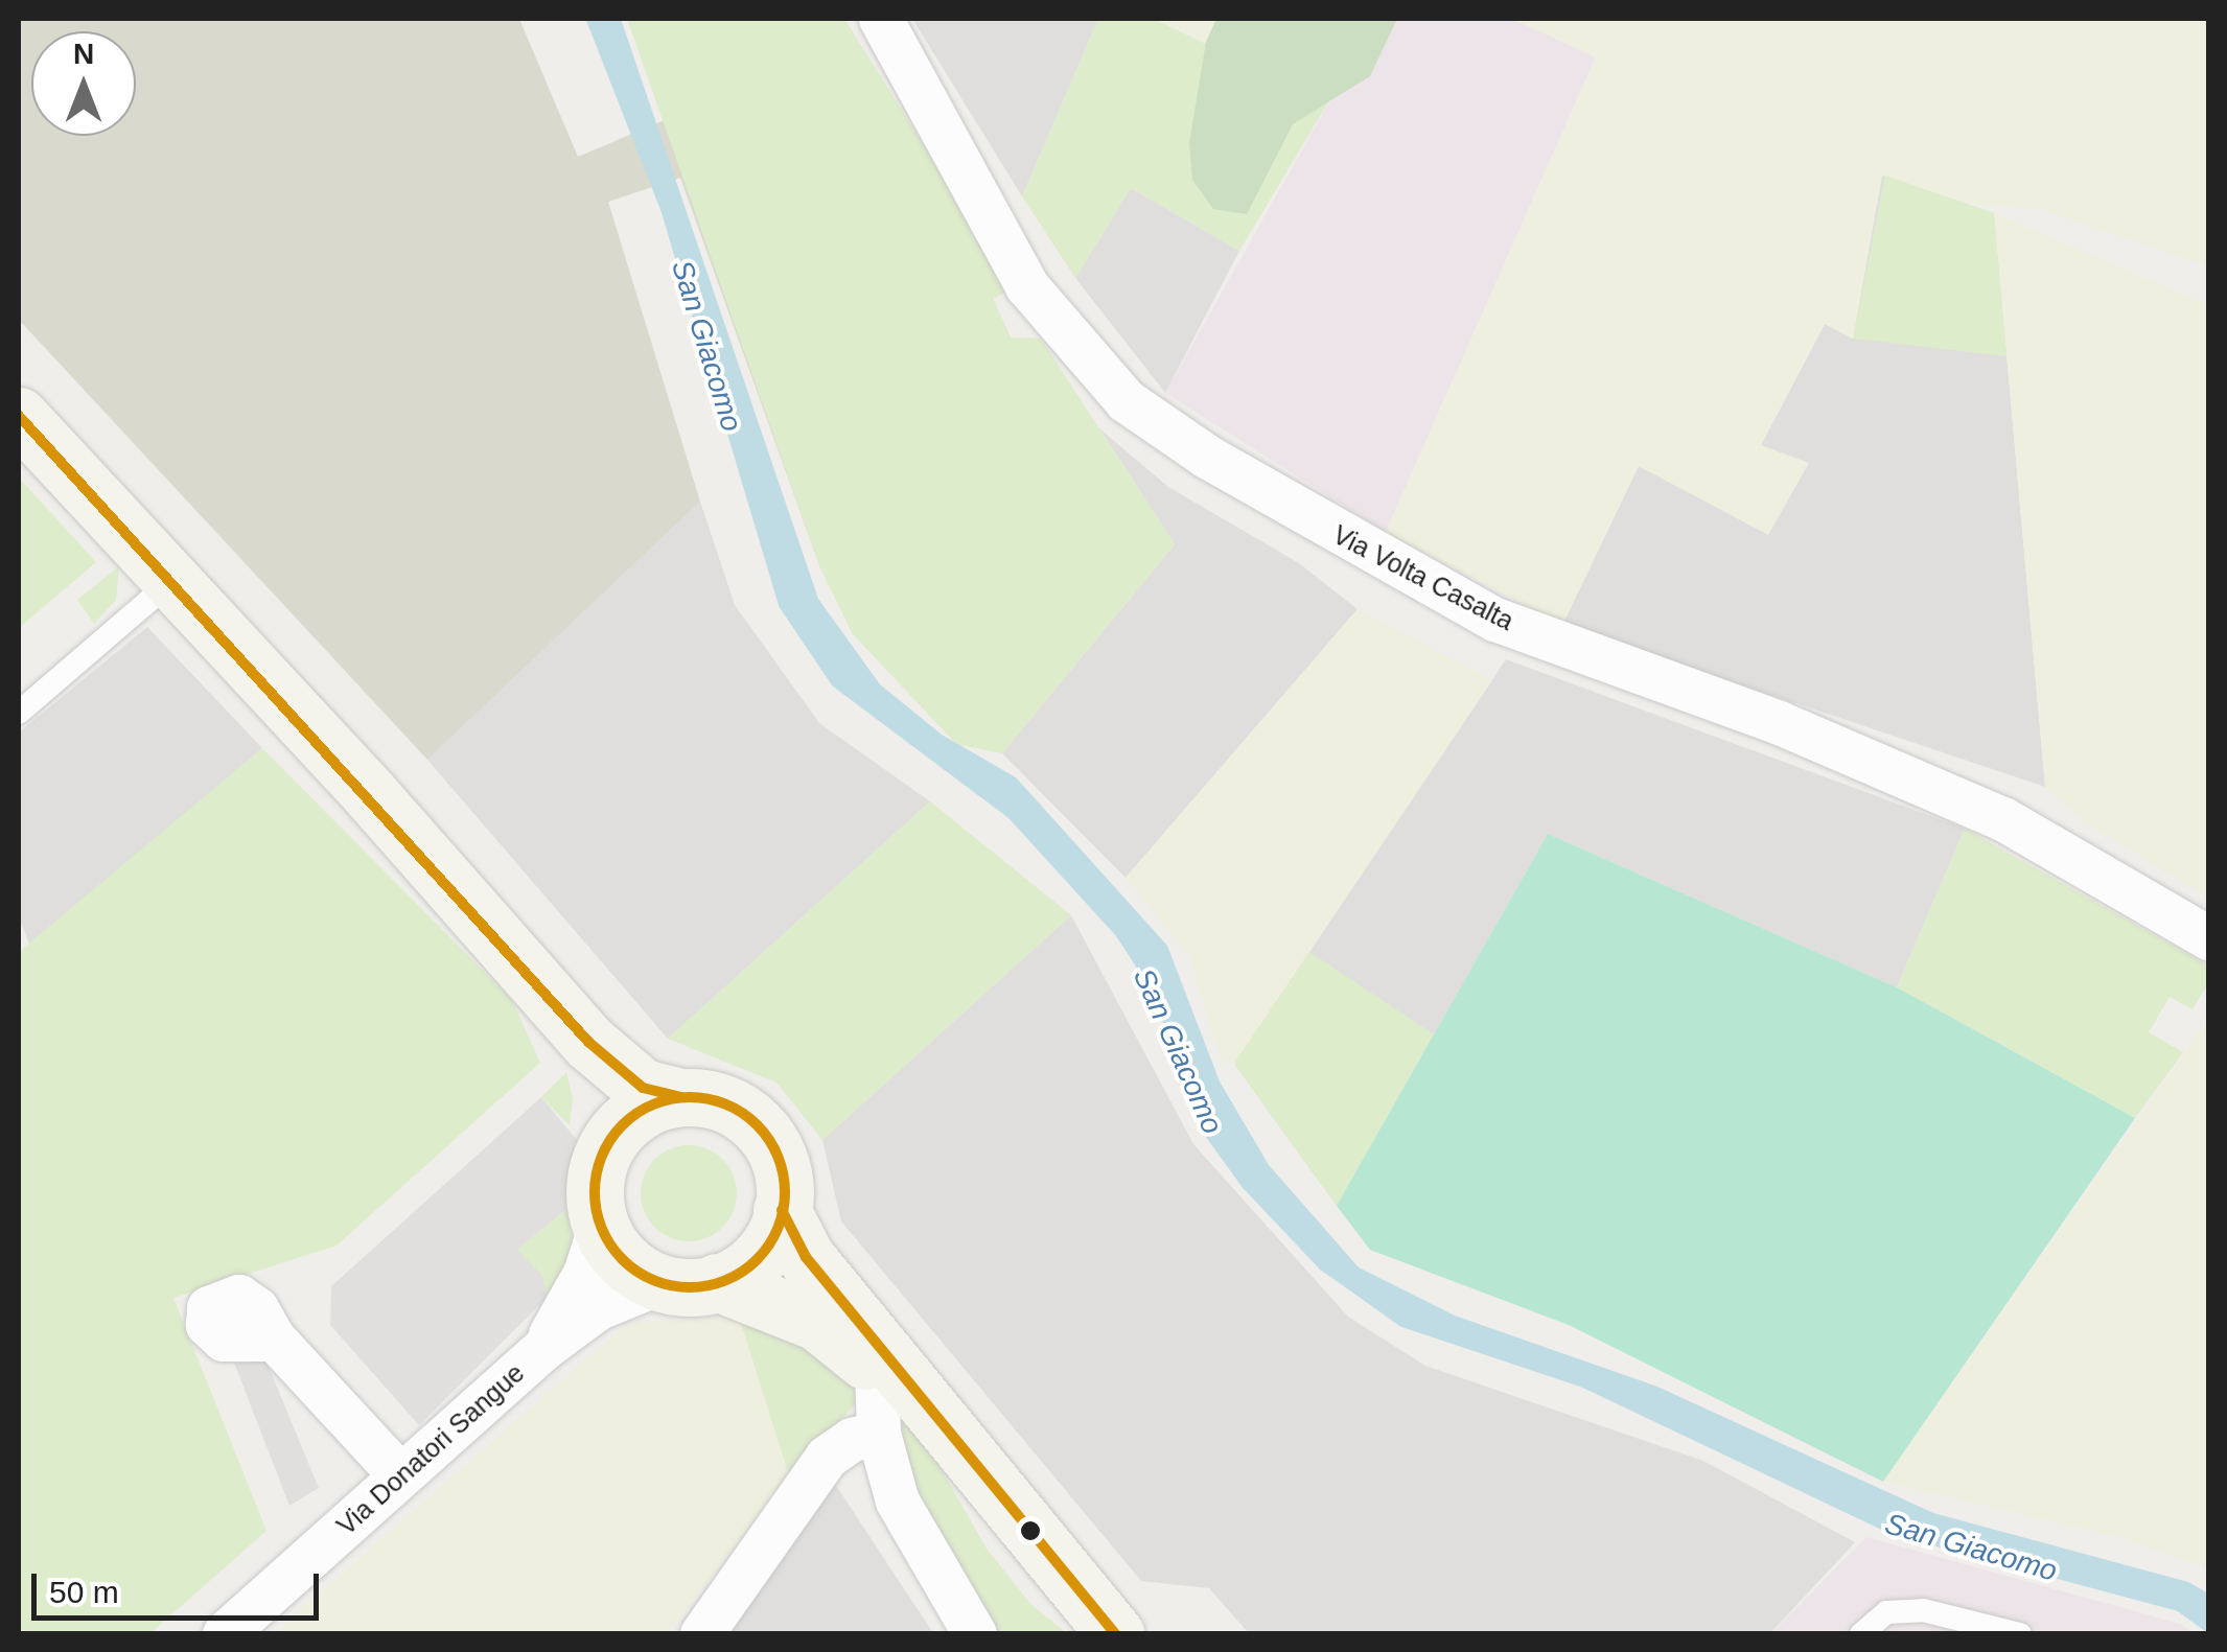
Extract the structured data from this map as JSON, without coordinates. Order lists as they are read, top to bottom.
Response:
{
  "streets": {
    "street": ["Via Volta Casalta", "Via Donatori Sangue"]
  },
  "water": ["San Giacomo"],
  "scale_bar": "50 m",
  "north": "top"
}
